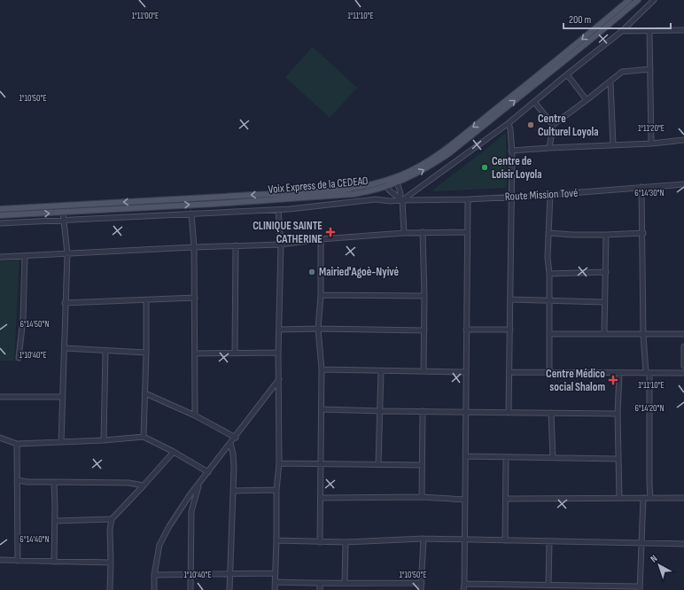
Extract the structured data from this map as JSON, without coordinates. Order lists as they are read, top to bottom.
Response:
{
  "streets": {
    "street": ["Route Mission Tové"]
  },
  "places": {
    "other": ["Centre Culturel Loyola", "Centre de Loisir Loyola", "Mairied'Agoè-Nyivé"],
    "health": ["CLINIQUE SAINTE CATHERINE", "Centre Médico social Shalom"]
  },
  "scale_bar": "200 m",
  "north": "top left",
  "coordinates": [
    "1°11'00\"E",
    "1°11'10\"E",
    "1°10'50\"E",
    "1°11'20\"E",
    "6°14'30\"N",
    "6°14'50\"N",
    "1°10'40\"E",
    "6°14'20\"N",
    "6°14'40\"N"
  ]
}
